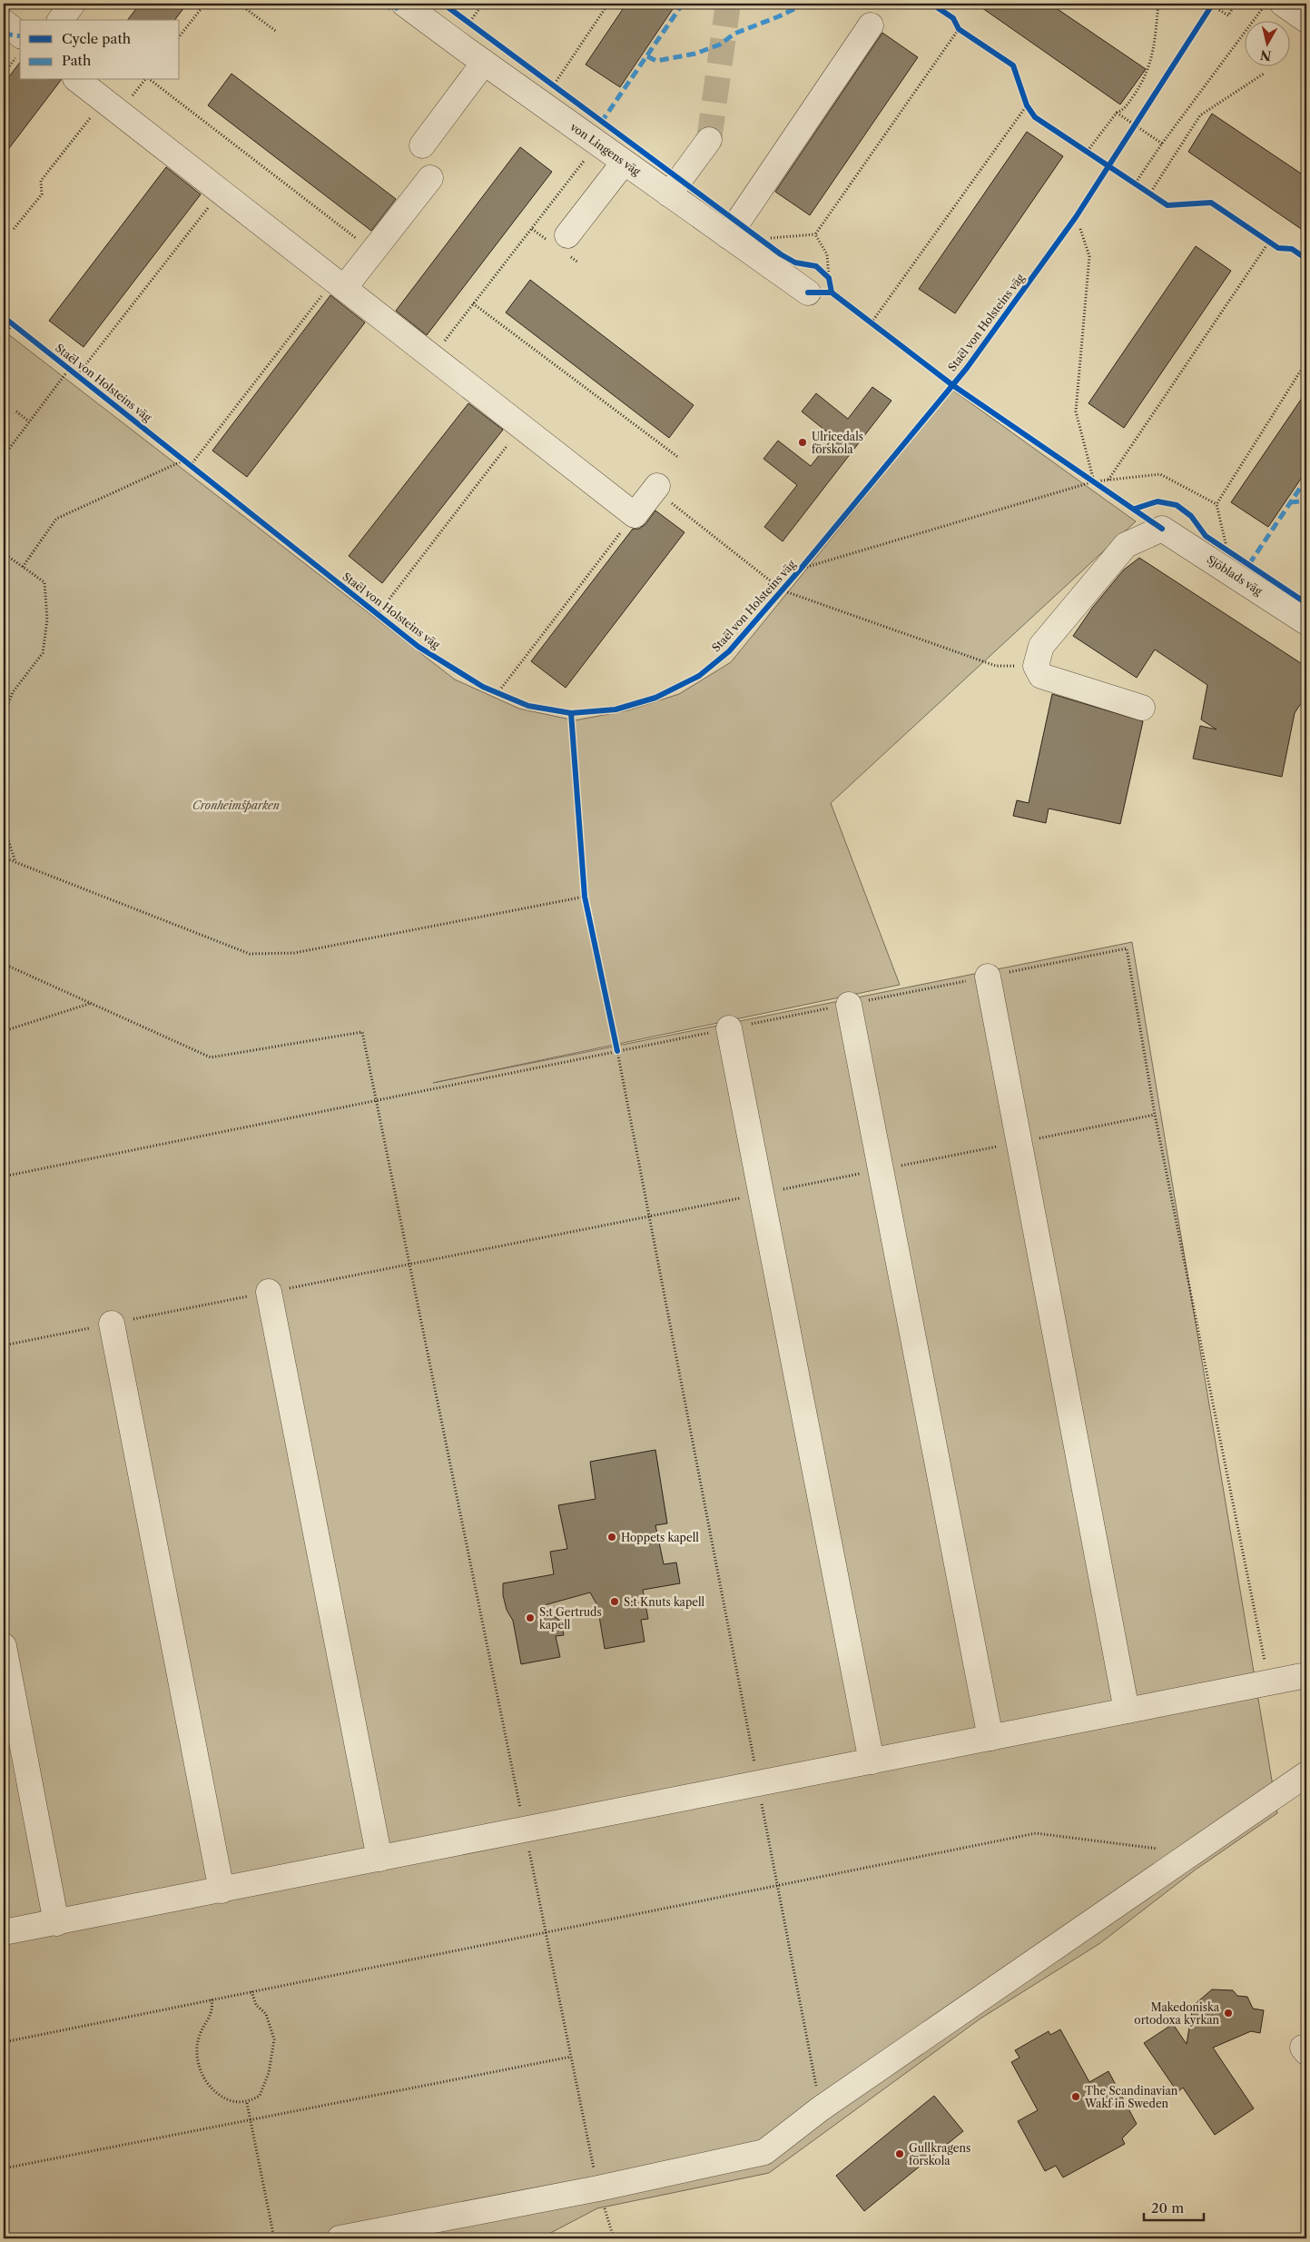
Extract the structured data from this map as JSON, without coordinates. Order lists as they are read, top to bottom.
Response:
{
  "streets": {
    "street": ["von Lingens väg", "Sjöblads väg"],
    "cycle path": ["Staël von Holsteins väg"]
  },
  "parks": ["Cronheimsparken"],
  "places": [
    "Ulricedals förskola",
    "Hoppets kapell",
    "S:t Knuts kapell",
    "S:t Gertruds kapell",
    "Makedoniska ortodoxa kyrkan",
    "The Scandinavian Wakf in Sweden",
    "Gullkragens förskola"
  ],
  "legend": ["Cycle path", "Path"],
  "scale_bar": "20 m",
  "north": "bottom"
}
